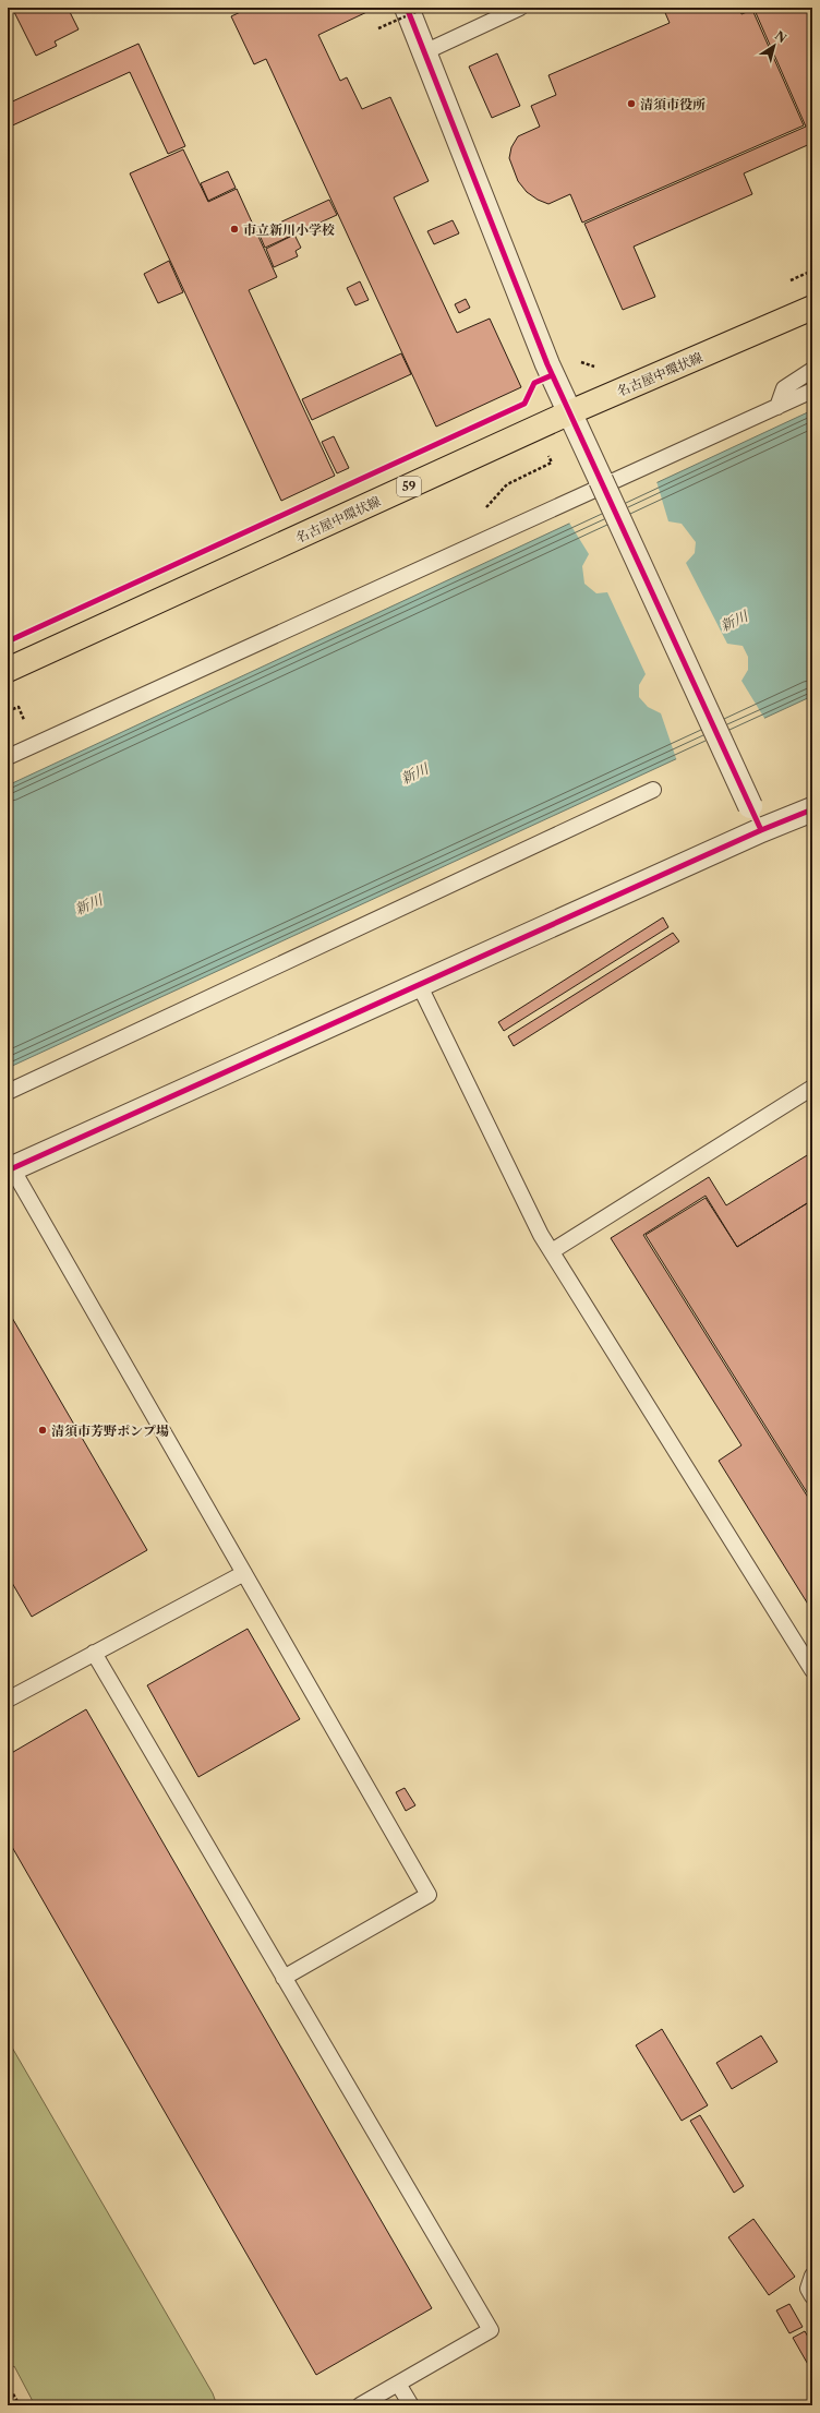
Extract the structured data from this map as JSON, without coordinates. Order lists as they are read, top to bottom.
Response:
{
  "streets": {
    "main road": ["名古屋中環状線", "59"]
  },
  "water": ["新川"],
  "places": ["清須市役所", "市立新川小学校", "清須市芳野ポンプ場"],
  "north": "top right"
}
